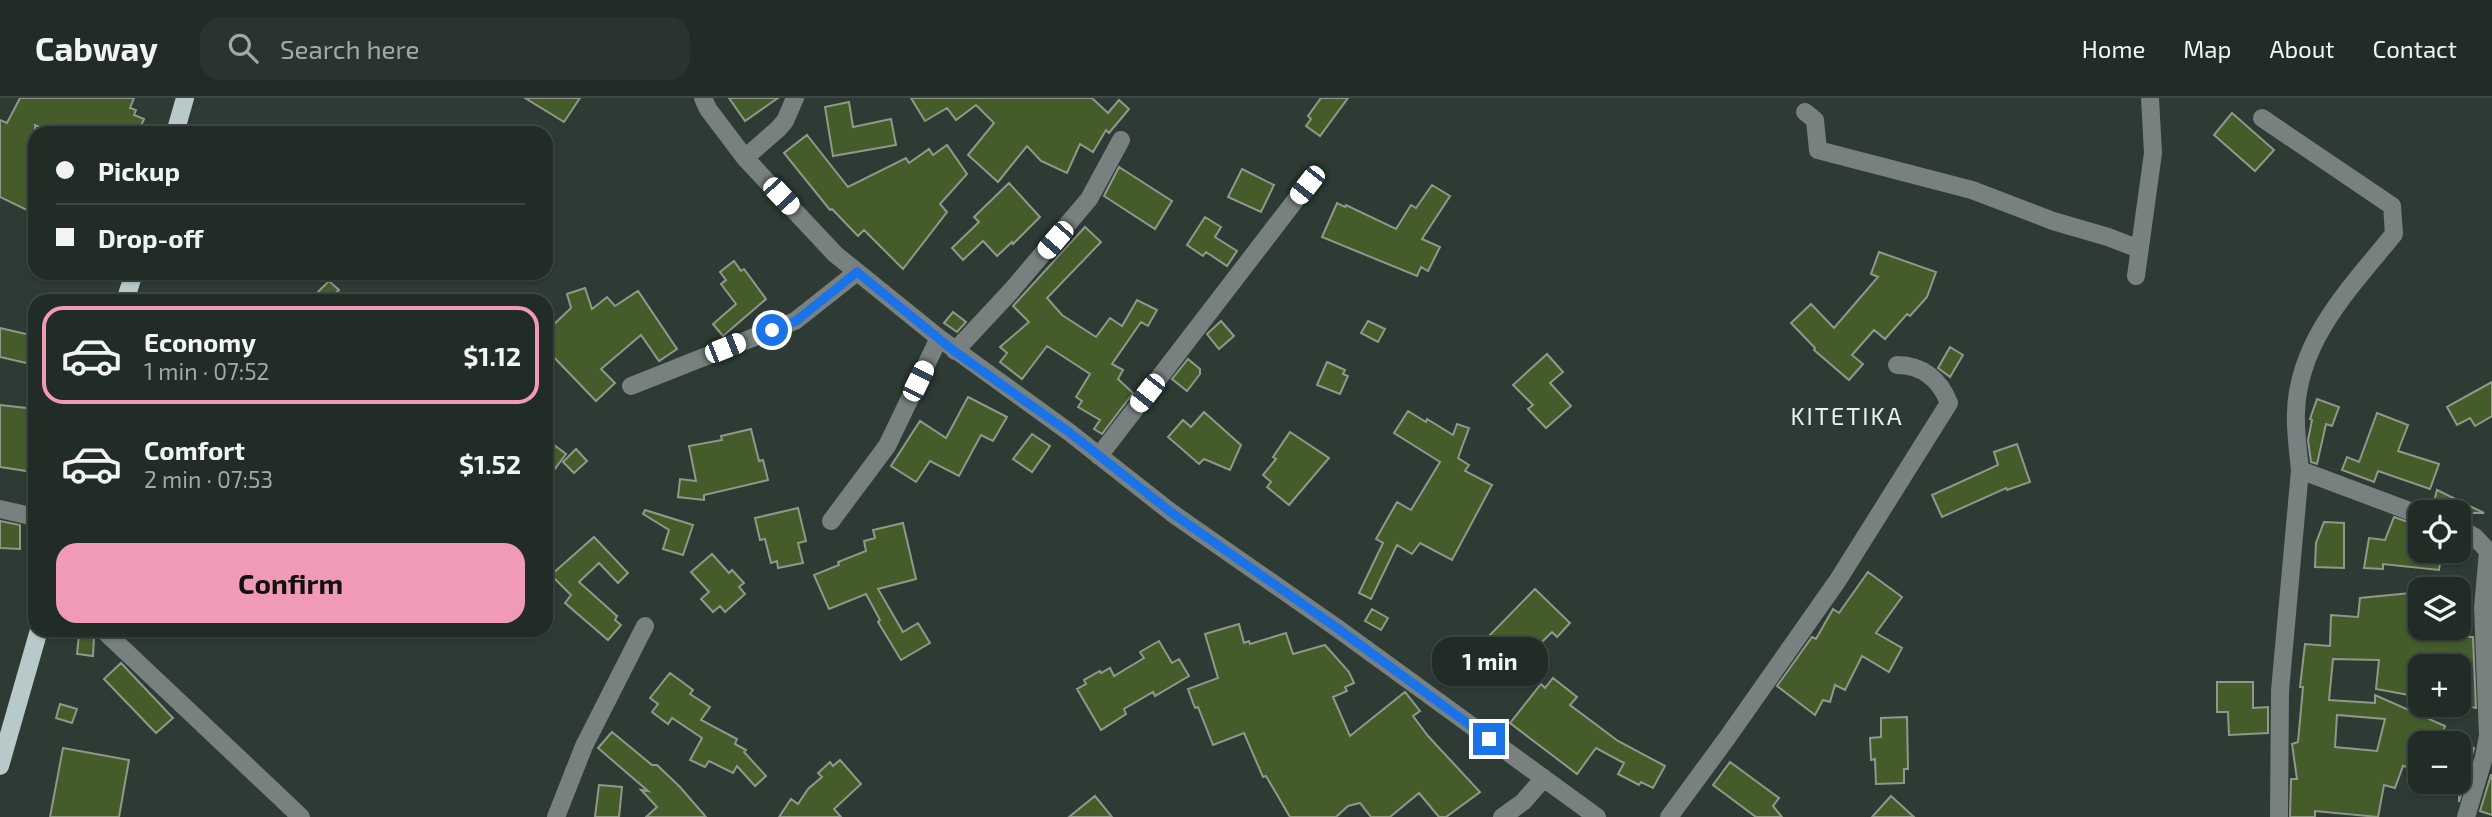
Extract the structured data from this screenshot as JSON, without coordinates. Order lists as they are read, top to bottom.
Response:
{
  "districts": ["KITETIKA"],
  "page": {
    "header": "Cabway",
    "search": "Search here",
    "nav": [
      "Home",
      "Map",
      "About",
      "Contact"
    ],
    "banner": ["Pickup", "Drop-off"],
    "list": [
      {
        "name": "Economy",
        "note": "1 min · 07:52",
        "value": "$1.12"
      },
      {
        "name": "Comfort",
        "note": "2 min · 07:53",
        "value": "$1.52"
      }
    ],
    "map_buttons": ["+", "−"],
    "buttons": "Confirm",
    "bubble": "1 min"
  }
}
